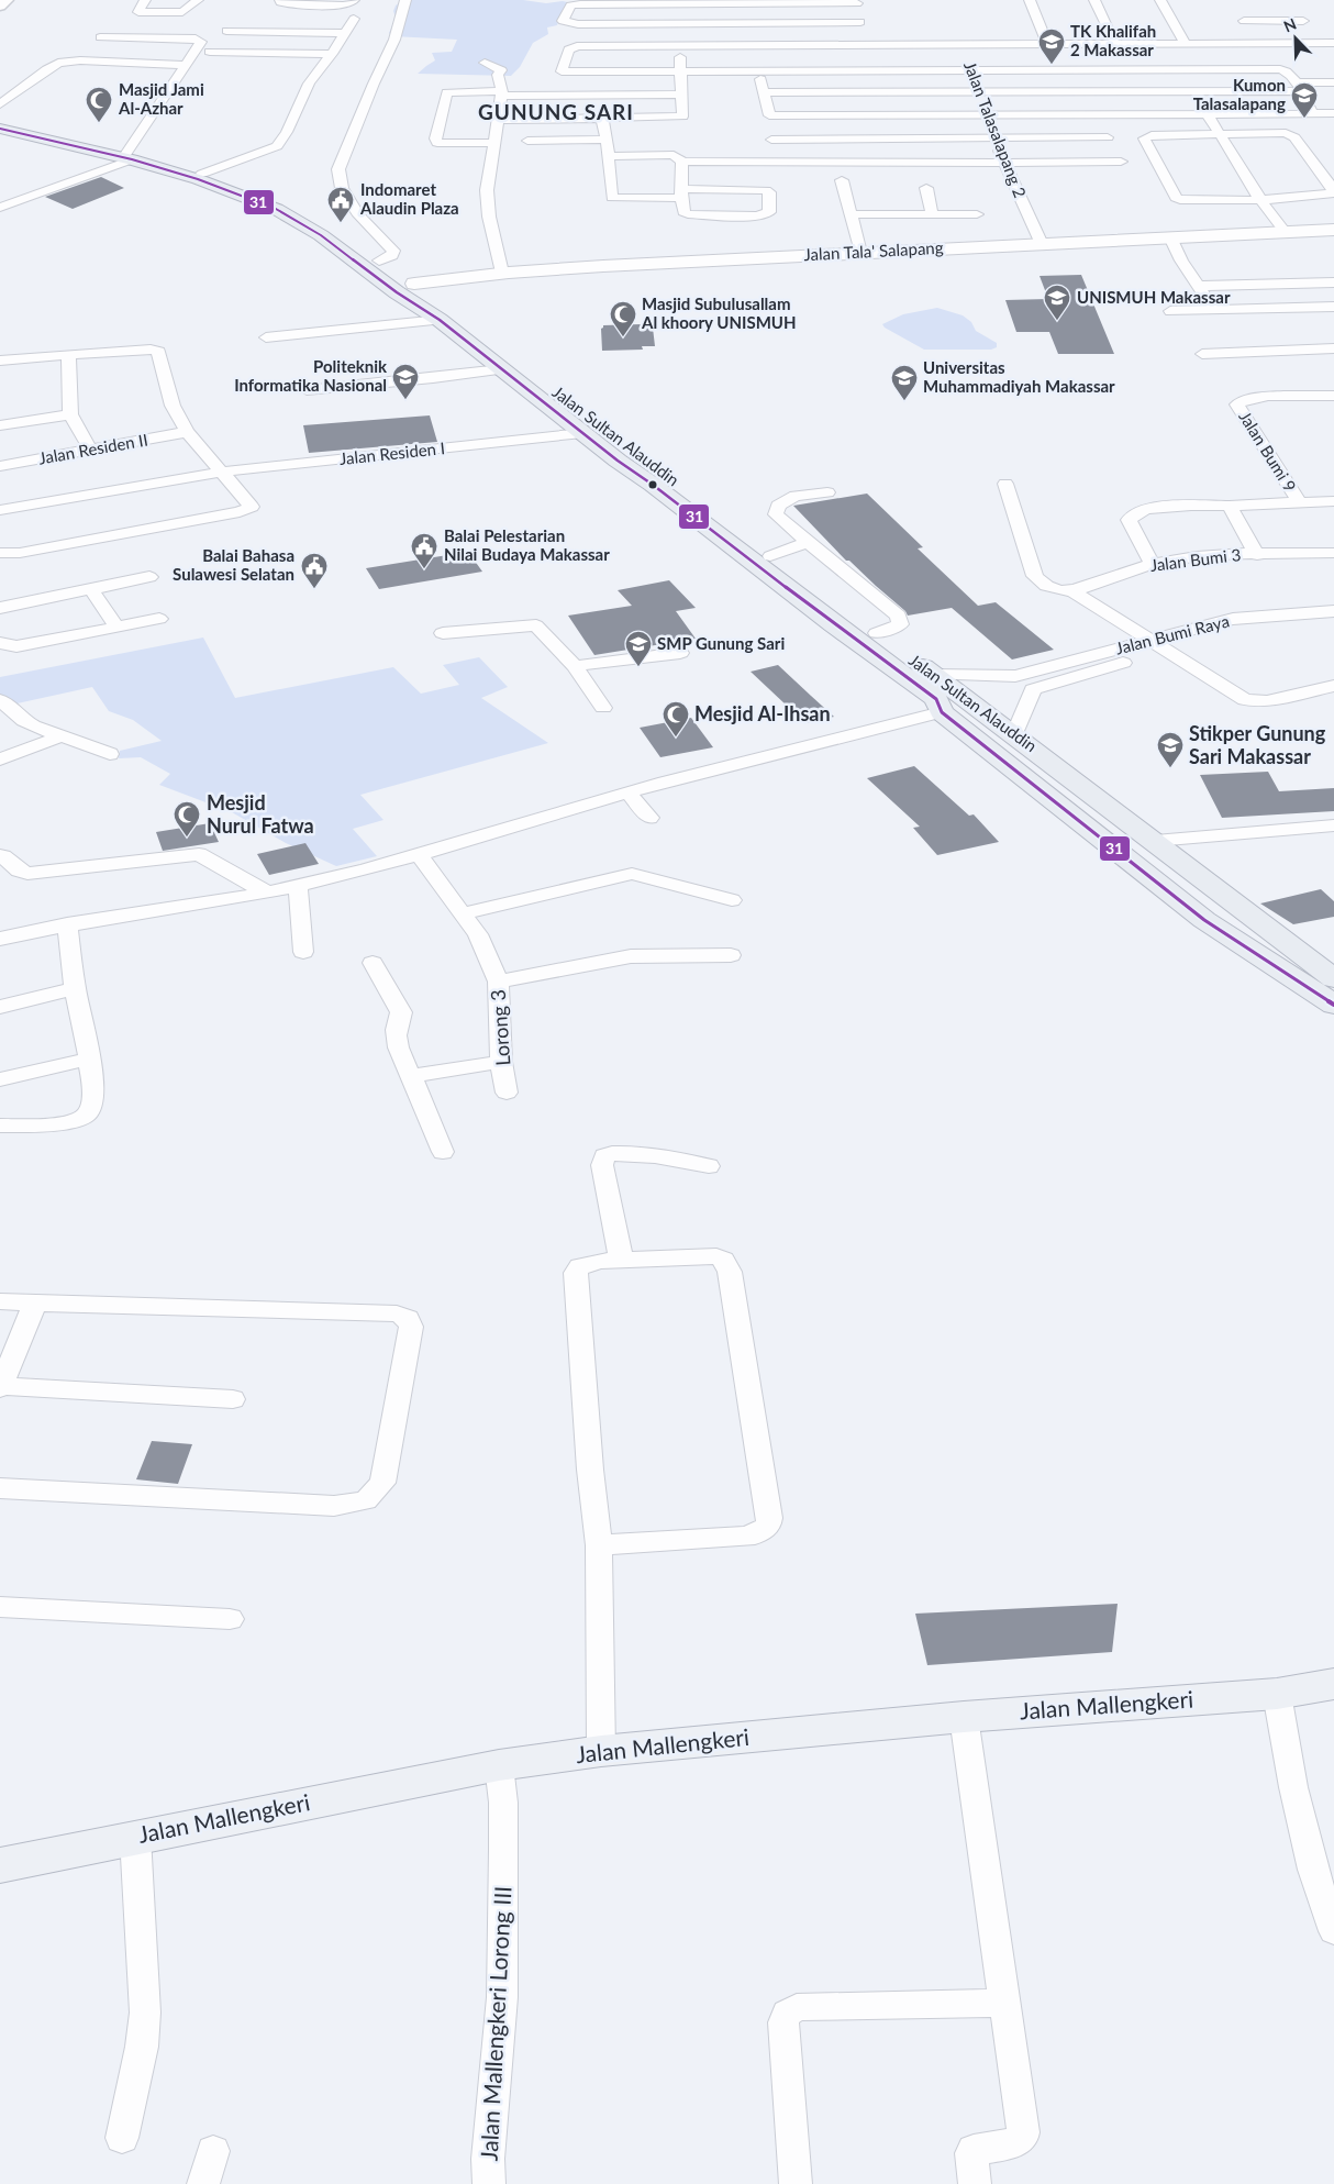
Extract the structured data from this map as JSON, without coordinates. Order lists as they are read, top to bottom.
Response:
{
  "streets": {
    "highway": ["Jalan Sultan Alauddin"],
    "main road": ["Jalan Tala' Salapang", "Jalan Mallengkeri"],
    "street": [
      "Jalan Talasalapang 2",
      "Jalan Residen II",
      "Jalan Bumi 9",
      "Jalan Residen I",
      "Jalan Bumi 3",
      "Jalan Bumi Raya",
      "Lorong 3",
      "Jalan Mallengkeri Lorong III"
    ]
  },
  "crossings": [
    ["Jalan Talasalapang 2", "Jalan Tala' Salapang"],
    ["Jalan Tala' Salapang", "Jalan Sultan Alauddin"],
    ["Jalan Sultan Alauddin", "Jalan Residen I"],
    ["Jalan Sultan Alauddin", "Jalan Bumi Raya"],
    ["Jalan Bumi 3", "Jalan Bumi Raya"],
    ["Jalan Mallengkeri", "Jalan Mallengkeri Lorong III"]
  ],
  "districts": ["GUNUNG SARI"],
  "places": {
    "school or university": [
      "TK Khalifah 2 Makassar",
      "Kumon Talasalapang",
      "UNISMUH Makassar",
      "Politeknik Informatika Nasional",
      "Universitas Muhammadiyah Makassar",
      "SMP Gunung Sari",
      "Stikper Gunung Sari Makassar"
    ],
    "mosque": [
      "Masjid Jami Al-Azhar",
      "Masjid Subulusallam Al khoory UNISMUH",
      "Mesjid Al-Ihsan",
      "Mesjid Nurul Fatwa"
    ],
    "public building": ["Indomaret Alaudin Plaza", "Balai Pelestarian Nilai Budaya Makassar", "Balai Bahasa Sulawesi Selatan"]
  },
  "lines": ["transit line 31"],
  "north": "top left"
}
